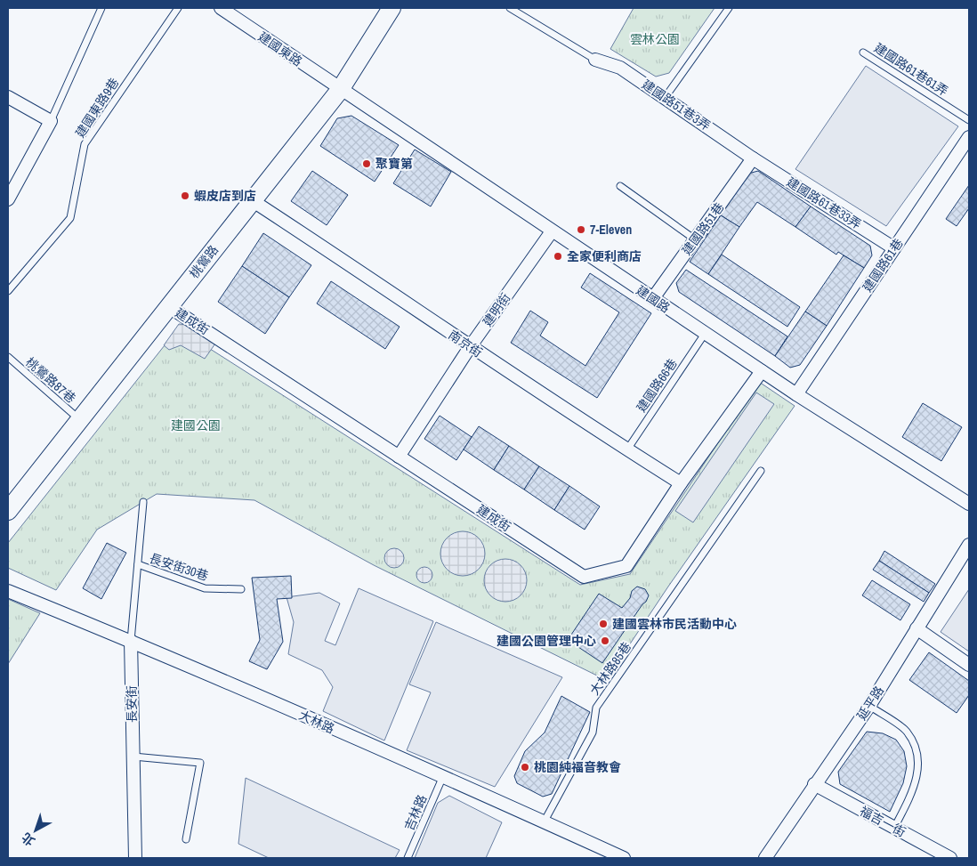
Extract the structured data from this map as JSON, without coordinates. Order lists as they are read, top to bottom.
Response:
{
  "streets": {
    "main road": ["桃鶯路"],
    "street": [
      "建國東路",
      "建國路51巷3弄",
      "建國路61巷33弄",
      "建國路51巷",
      "建國路61巷",
      "建國路",
      "建明街",
      "建成街",
      "南京街",
      "延平路",
      "長安街",
      "大林路",
      "福吉一街"
    ],
    "lane": [
      "建國路61巷61弄",
      "建國東路9巷",
      "桃鶯路87巷",
      "建國路66巷",
      "長安街30巷",
      "大林路85巷",
      "吉林路"
    ]
  },
  "crossings": [
    ["建國東路", "桃鶯路"],
    ["建國東路", "建國路"],
    ["建國路51巷3弄", "建國路61巷33弄"],
    ["建國路51巷3弄", "建國路51巷"],
    ["建國路61巷33弄", "建國路51巷"],
    ["建國路61巷33弄", "建國路61巷"],
    ["建國路51巷", "建國路"],
    ["桃鶯路", "建國路"],
    ["桃鶯路", "建成街"],
    ["桃鶯路", "南京街"],
    ["桃鶯路", "桃鶯路87巷"],
    ["建國路61巷", "建國路"],
    ["建國路", "建明街"],
    ["建國路", "建成街"],
    ["建國路", "建國路66巷"],
    ["建明街", "建成街"],
    ["建明街", "南京街"],
    ["建成街", "南京街"],
    ["南京街", "建國路66巷"],
    ["長安街30巷", "長安街"],
    ["大林路85巷", "大林路"],
    ["延平路", "福吉一街"],
    ["長安街", "大林路"],
    ["大林路", "吉林路"]
  ],
  "parks": ["雲林公園", "建國公園"],
  "places": [
    "聚寶第",
    "蝦皮店到店",
    "7-Eleven",
    "全家便利商店",
    "建國雲林市民活動中心",
    "建國公園管理中心",
    "桃園純福音教會"
  ],
  "north": "bottom left"
}
